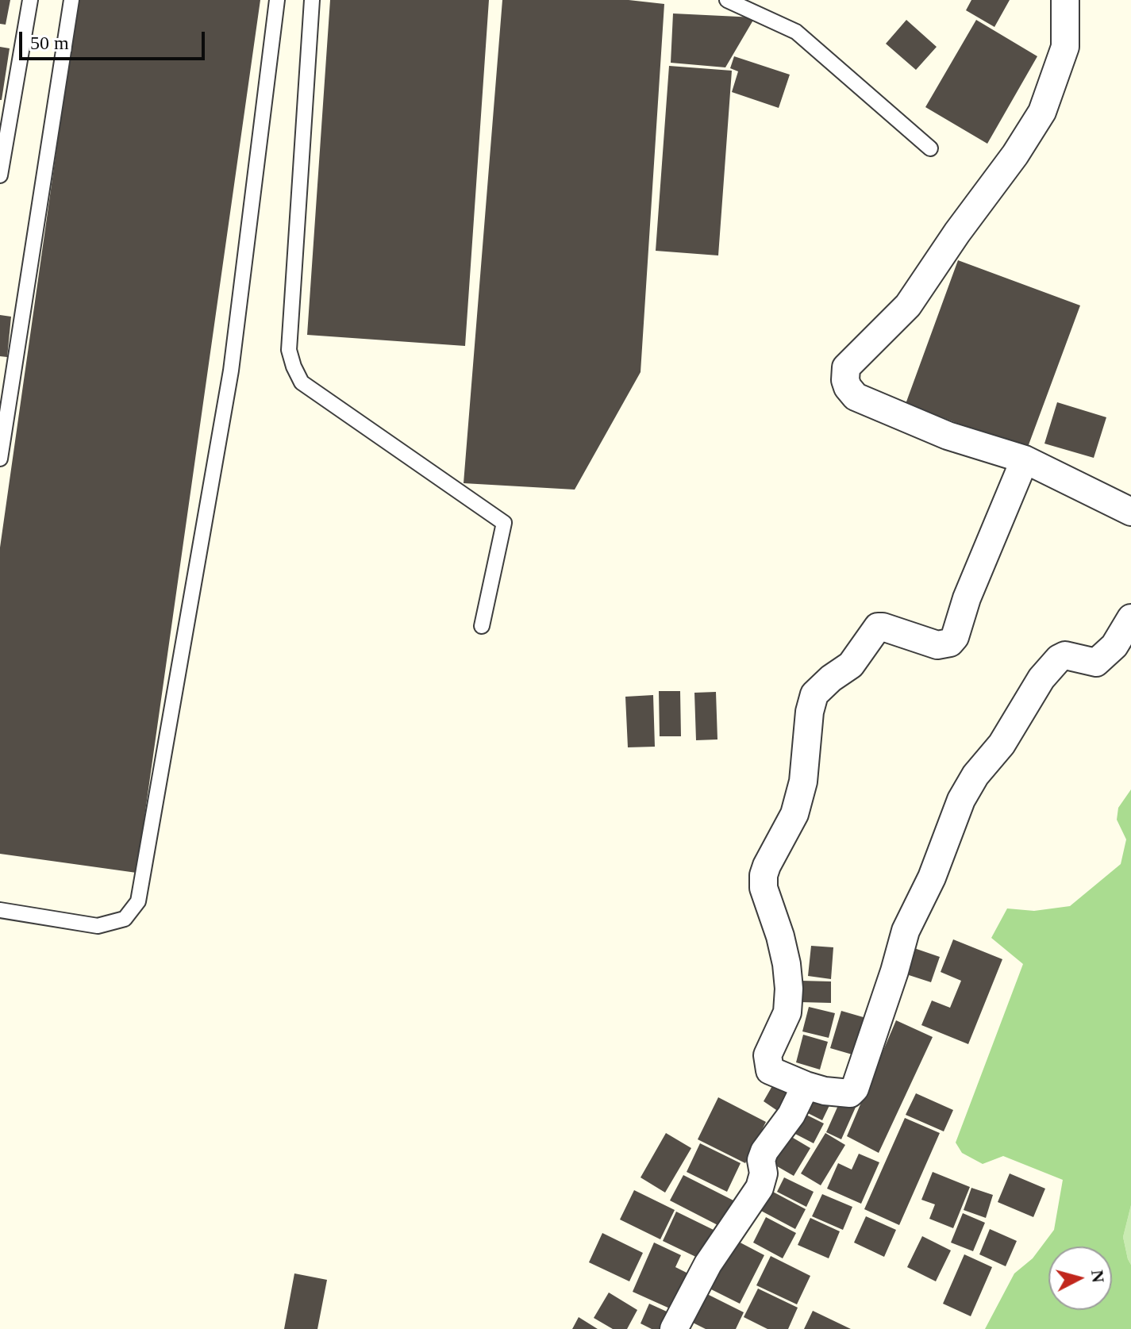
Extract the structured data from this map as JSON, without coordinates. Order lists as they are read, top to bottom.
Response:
{
  "scale_bar": "50 m",
  "north": "right"
}
